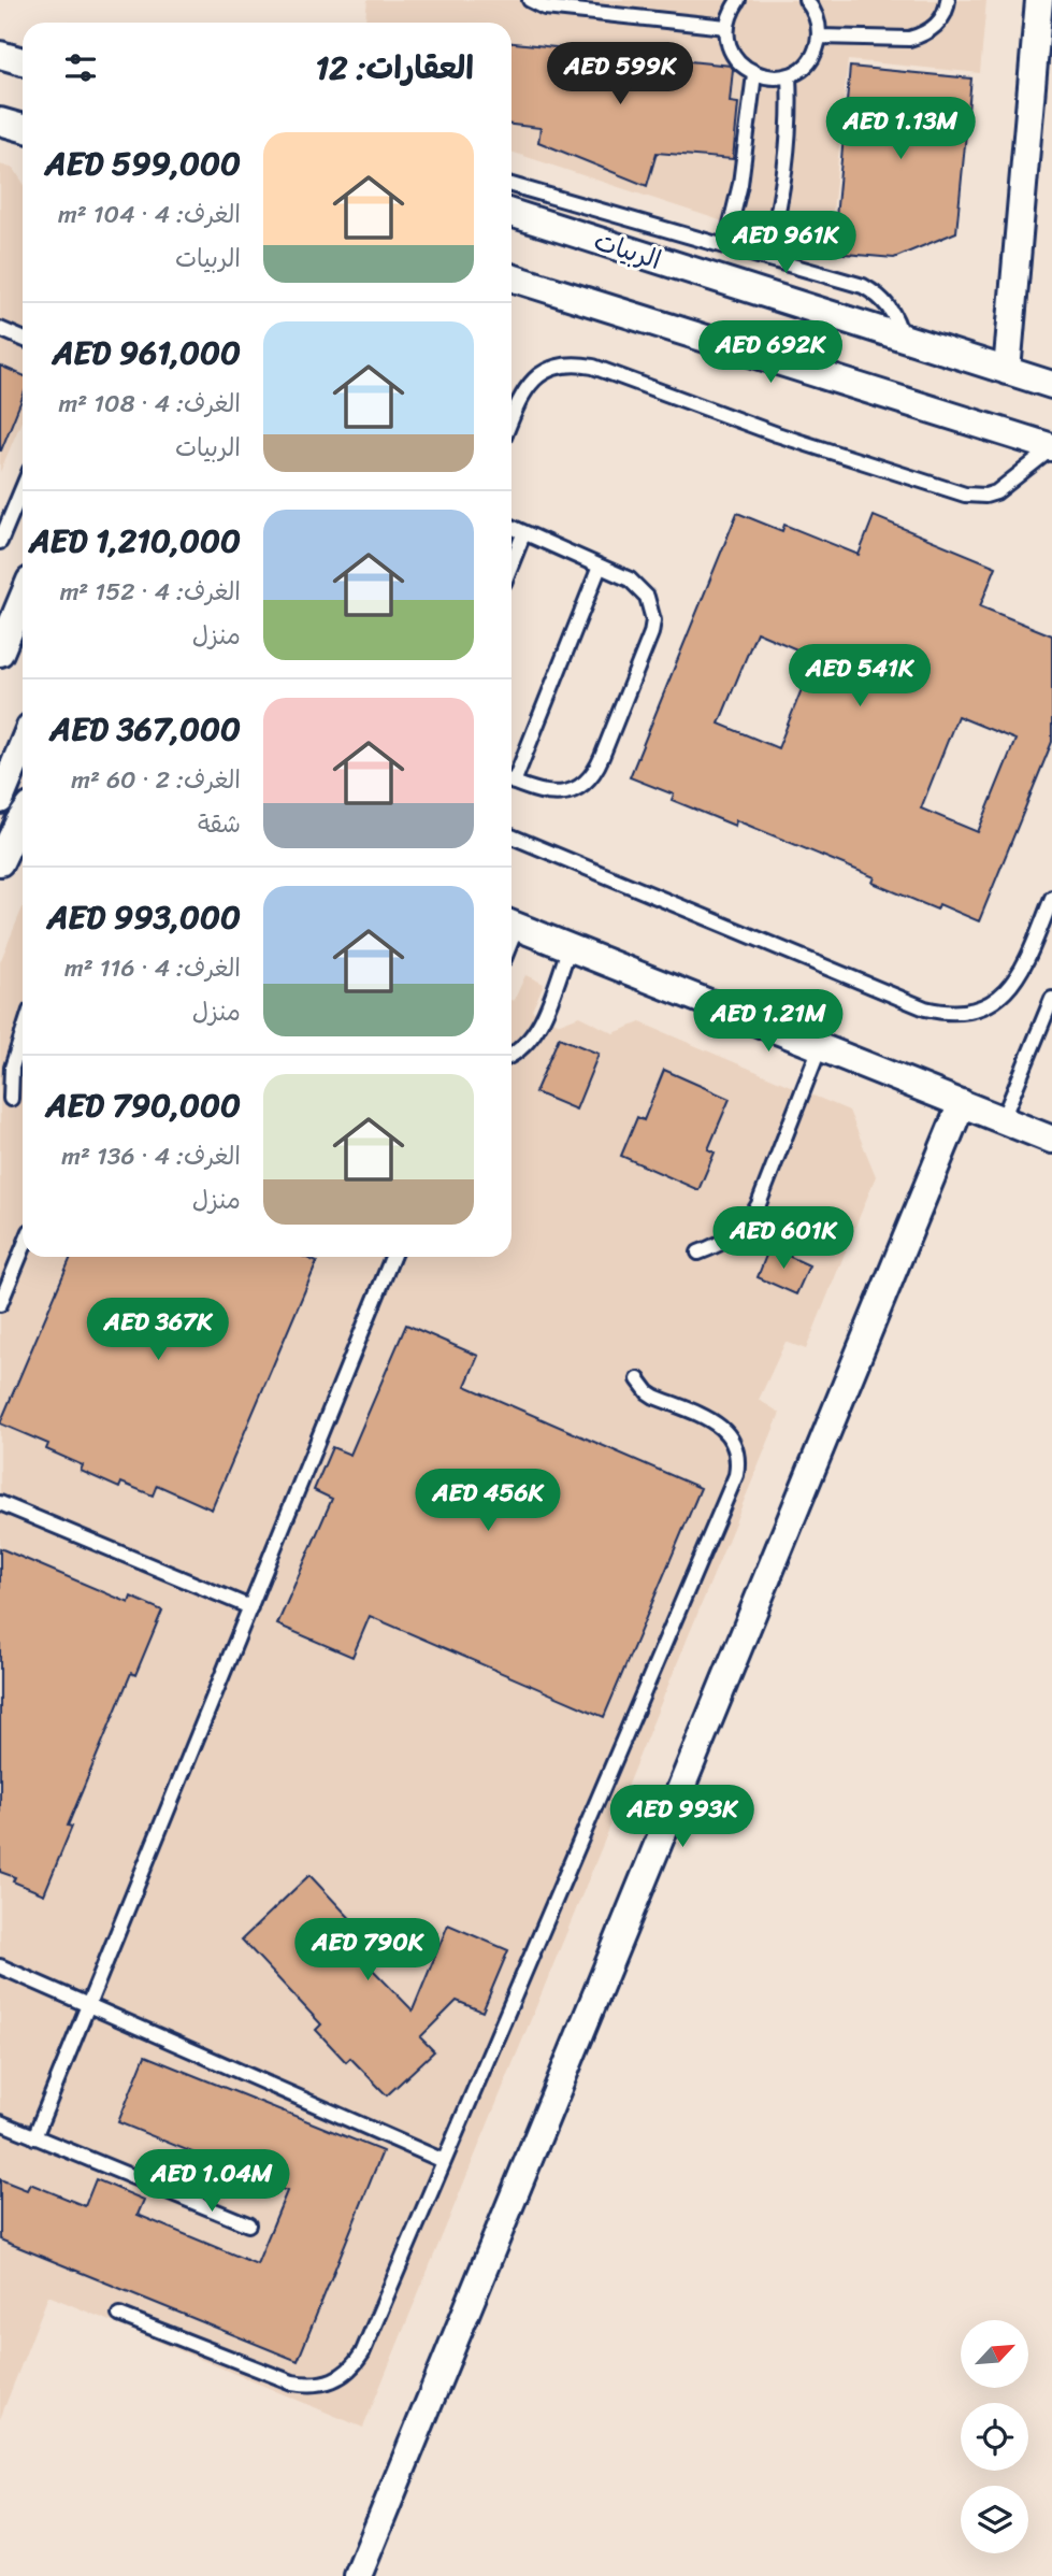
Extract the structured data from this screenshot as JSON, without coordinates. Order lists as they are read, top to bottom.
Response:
{
  "streets": {
    "street": ["الربيات"]
  },
  "north": "top right",
  "page": {
    "heading": "العقارات: 12",
    "price": [
      "AED 599K",
      "AED 1.13M",
      "AED 961K",
      "AED 692K",
      "AED 541K",
      "AED 1.21M",
      "AED 601K",
      "AED 367K",
      "AED 456K",
      "AED 993K",
      "AED 790K",
      "AED 1.04M"
    ],
    "list": [
      {
        "name": "AED 599,000",
        "note": "الغرف: 4 · 104 m² · الربيات"
      },
      {
        "name": "AED 961,000",
        "note": "الغرف: 4 · 108 m² · الربيات"
      },
      {
        "name": "AED 1,210,000",
        "note": "الغرف: 4 · 152 m² · منزل"
      },
      {
        "name": "AED 367,000",
        "note": "الغرف: 2 · 60 m² · شقة"
      },
      {
        "name": "AED 993,000",
        "note": "الغرف: 4 · 116 m² · منزل"
      },
      {
        "name": "AED 790,000",
        "note": "الغرف: 4 · 136 m² · منزل"
      }
    ]
  }
}
